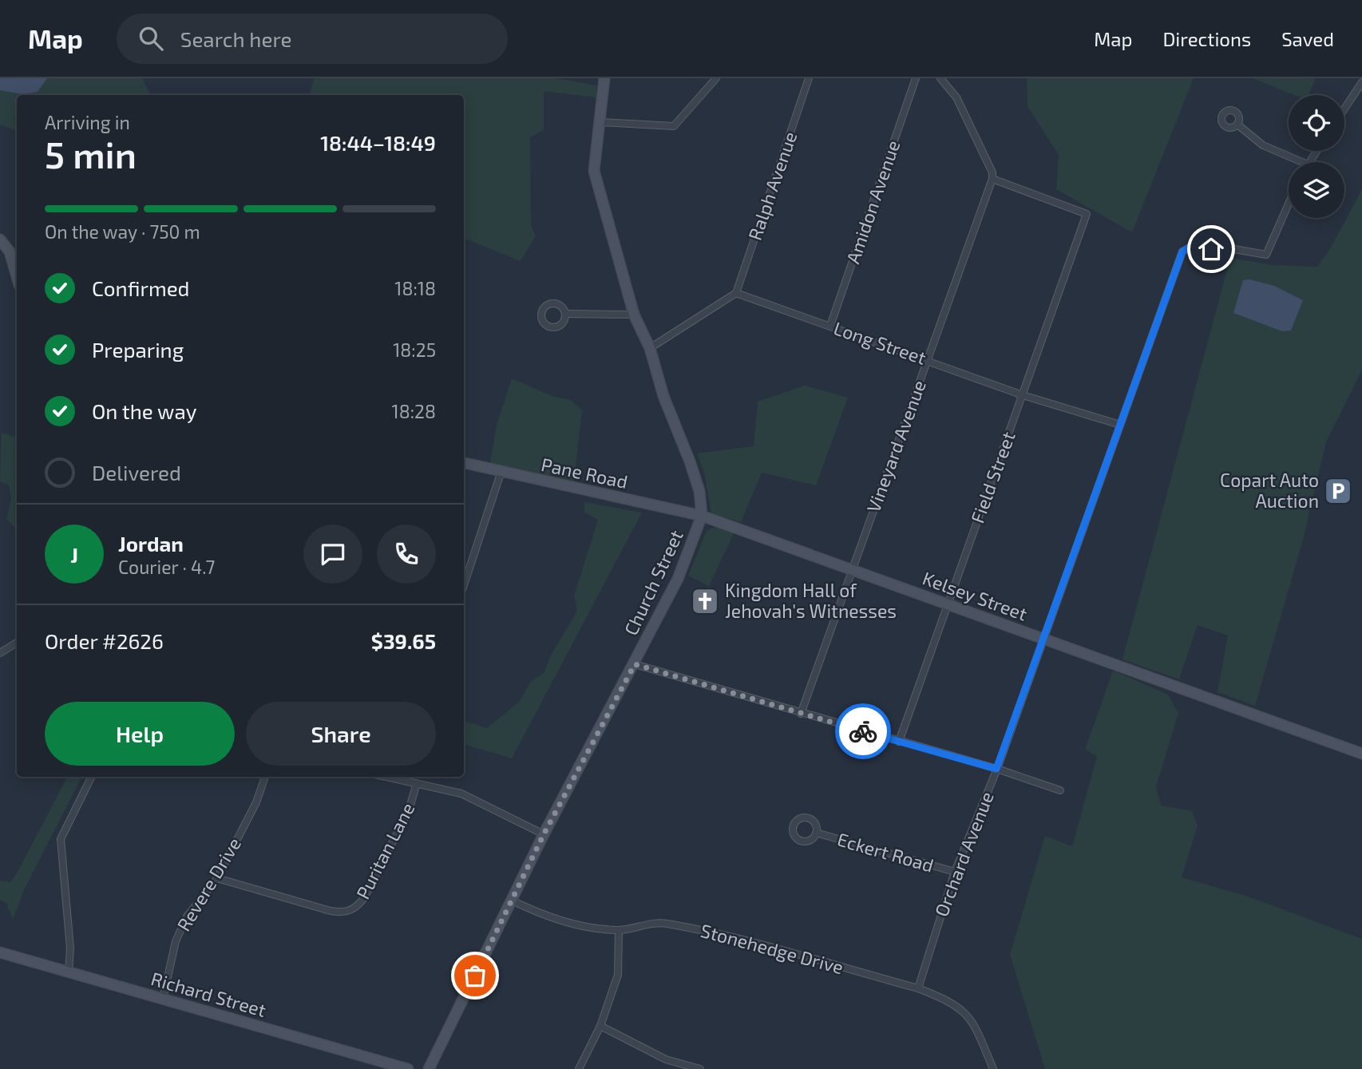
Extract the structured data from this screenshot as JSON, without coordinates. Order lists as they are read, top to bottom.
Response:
{
  "streets": {
    "street": [
      "Ralph Avenue",
      "Amidon Avenue",
      "Long Street",
      "Vineyard Avenue",
      "Pane Road",
      "Field Street",
      "Church Street",
      "Kelsey Street",
      "Puritan Lane",
      "Eckert Road",
      "Orchard Avenue",
      "Revere Drive",
      "Stonehedge Drive",
      "Richard Street"
    ]
  },
  "crossings": [
    ["Ralph Avenue", "Long Street"],
    ["Amidon Avenue", "Long Street"],
    ["Long Street", "Vineyard Avenue"],
    ["Long Street", "Field Street"],
    ["Long Street", "Orchard Avenue"],
    ["Vineyard Avenue", "Field Street"],
    ["Vineyard Avenue", "Kelsey Street"],
    ["Pane Road", "Church Street"],
    ["Pane Road", "Kelsey Street"],
    ["Field Street", "Kelsey Street"],
    ["Church Street", "Kelsey Street"],
    ["Church Street", "Stonehedge Drive"],
    ["Kelsey Street", "Orchard Avenue"],
    ["Puritan Lane", "Revere Drive"],
    ["Eckert Road", "Orchard Avenue"],
    ["Orchard Avenue", "Stonehedge Drive"],
    ["Revere Drive", "Richard Street"]
  ],
  "places": {
    "parking": ["Copart Auto Auction"],
    "church": ["Kingdom Hall of Jehovah's Witnesses"]
  },
  "page": {
    "header": "Map",
    "search": "Search here",
    "nav": ["Map", "Directions", "Saved"],
    "heading": ["5 min", "Arriving in", "18:44–18:49"],
    "panel": [
      "Jordan",
      "Courier · 4.7",
      "Order #2626",
      "$39.65"
    ],
    "bar": "On the way · 750 m",
    "list": [
      ["Confirmed", "18:18"],
      ["Preparing", "18:25"],
      ["On the way", "18:28"],
      "Delivered"
    ],
    "round": "J",
    "buttons": ["Help", "Share"]
  }
}
